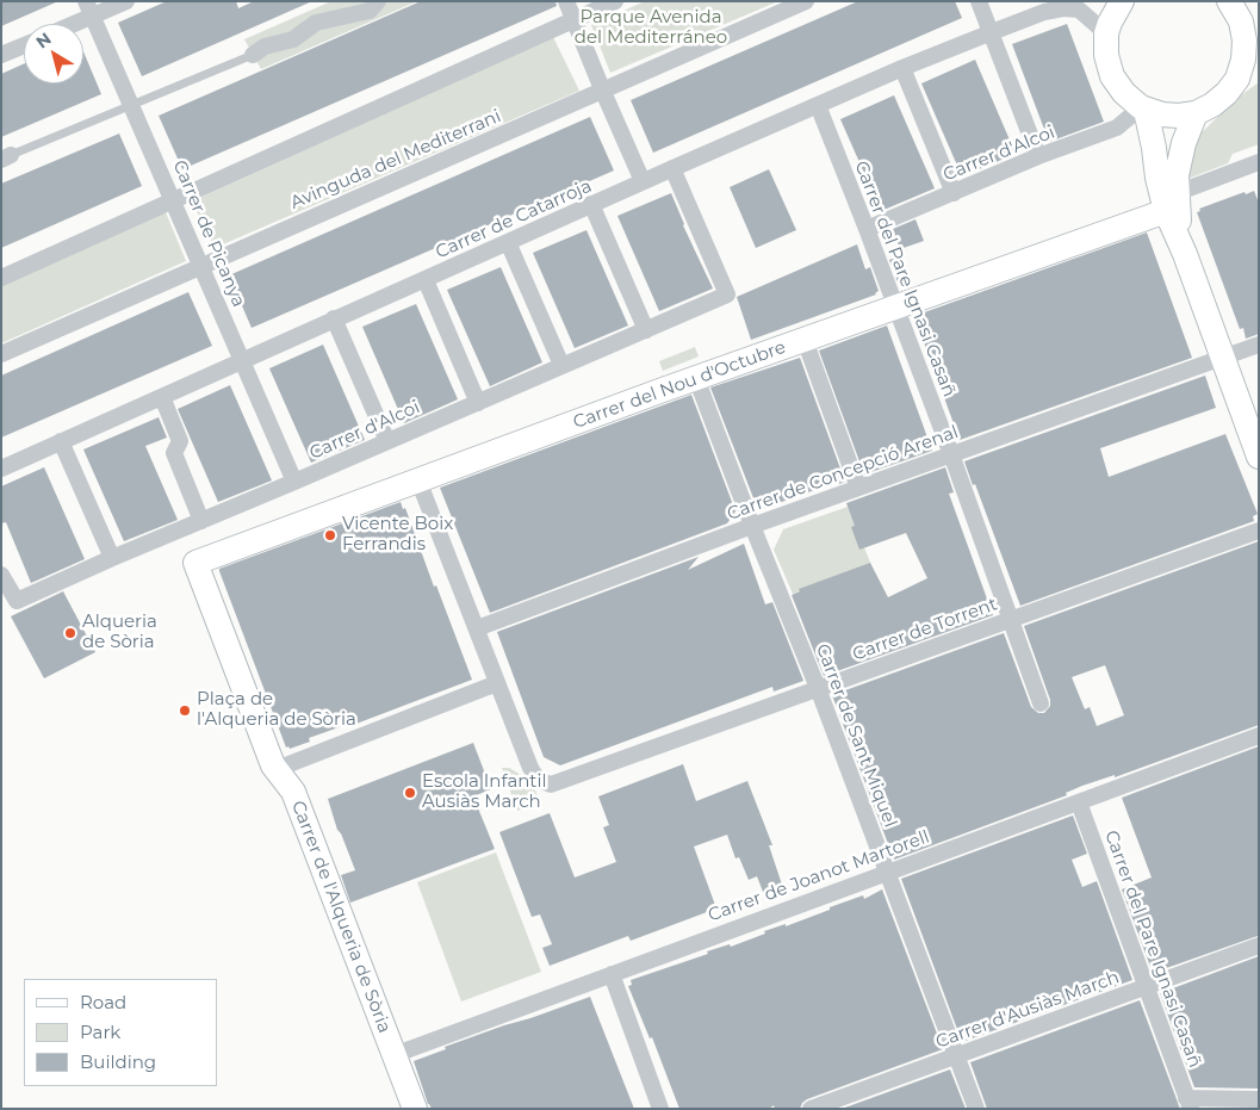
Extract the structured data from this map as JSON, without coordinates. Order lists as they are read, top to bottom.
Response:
{
  "streets": {
    "street": [
      "Carrer d'Alcoi",
      "Avinguda del Mediterrani",
      "Carrer de Catarroja",
      "Carrer de Picanya",
      "Carrer del Pare Ignasi Casañ",
      "Carrer del Nou d'Octubre",
      "Carrer de Concepció Arenal",
      "Carrer de Torrent",
      "Carrer de Sant Miquel",
      "Carrer de Joanot Martorell",
      "Carrer de l'Alqueria de Sòria",
      "Carrer d'Ausiàs March"
    ]
  },
  "crossings": [
    ["Carrer d'Alcoi", "Carrer de Catarroja"],
    ["Carrer d'Alcoi", "Carrer de Picanya"],
    ["Carrer d'Alcoi", "Carrer del Pare Ignasi Casañ"],
    ["Avinguda del Mediterrani", "Carrer de Picanya"],
    ["Carrer de Catarroja", "Carrer de Picanya"],
    ["Carrer de Catarroja", "Carrer del Pare Ignasi Casañ"],
    ["Carrer del Pare Ignasi Casañ", "Carrer del Nou d'Octubre"],
    ["Carrer del Pare Ignasi Casañ", "Carrer de Concepció Arenal"],
    ["Carrer del Pare Ignasi Casañ", "Carrer de Torrent"],
    ["Carrer del Pare Ignasi Casañ", "Carrer de Joanot Martorell"],
    ["Carrer del Pare Ignasi Casañ", "Carrer d'Ausiàs March"],
    ["Carrer del Nou d'Octubre", "Carrer de Sant Miquel"],
    ["Carrer del Nou d'Octubre", "Carrer de l'Alqueria de Sòria"],
    ["Carrer de Concepció Arenal", "Carrer de Sant Miquel"],
    ["Carrer de Torrent", "Carrer de Sant Miquel"],
    ["Carrer de Sant Miquel", "Carrer de Joanot Martorell"],
    ["Carrer de Sant Miquel", "Carrer d'Ausiàs March"],
    ["Carrer de Joanot Martorell", "Carrer de l'Alqueria de Sòria"]
  ],
  "parks": ["Parque Avenida del Mediterráneo"],
  "places": [
    "Vicente Boix Ferrandis",
    "Alqueria de Sòria",
    "Plaça de l'Alqueria de Sòria",
    "Escola Infantil Ausiàs March"
  ],
  "legend": ["Road", "Park", "Building"],
  "north": "top left"
}
